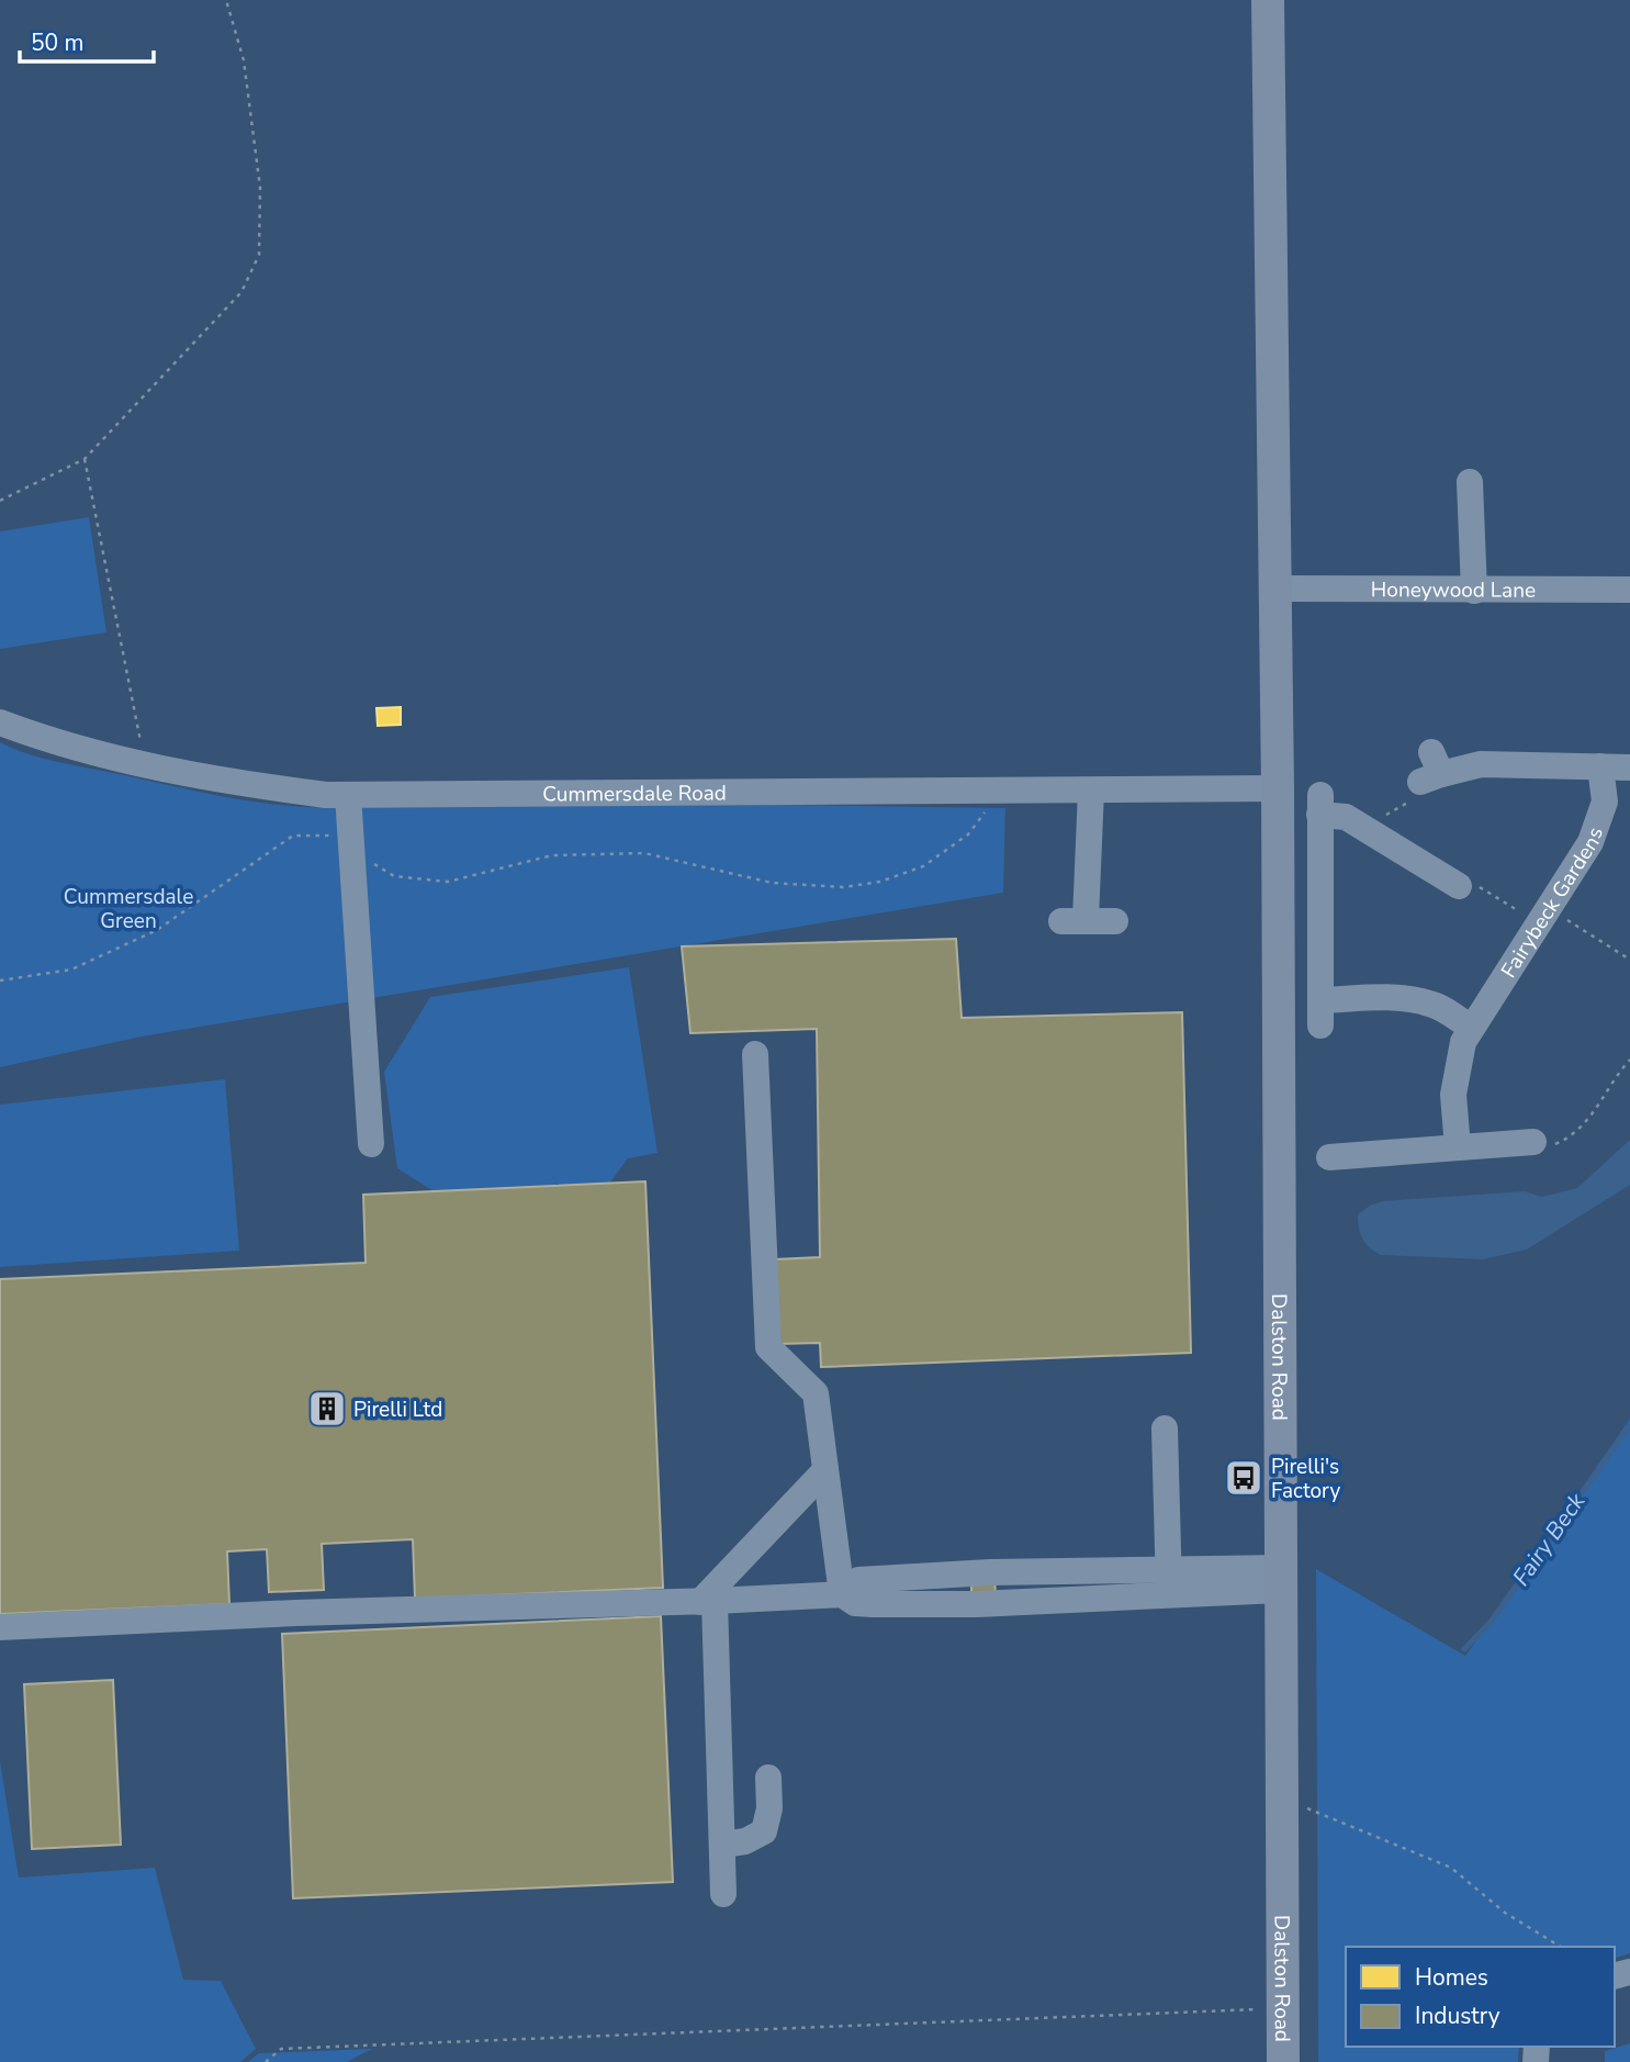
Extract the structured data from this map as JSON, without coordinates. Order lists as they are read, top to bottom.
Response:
{
  "streets": {
    "main road": ["Dalston Road"],
    "street": ["Honeywood Lane", "Cummersdale Road", "Fairybeck Gardens"]
  },
  "crossings": [
    ["Honeywood Lane", "Dalston Road"],
    ["Cummersdale Road", "Dalston Road"]
  ],
  "water": ["Fairy Beck"],
  "parks": ["Cummersdale Green"],
  "places": {
    "building": ["Pirelli Ltd"],
    "bus stop": ["Pirelli's Factory"]
  },
  "legend": ["Homes", "Industry"],
  "scale_bar": "50 m"
}
